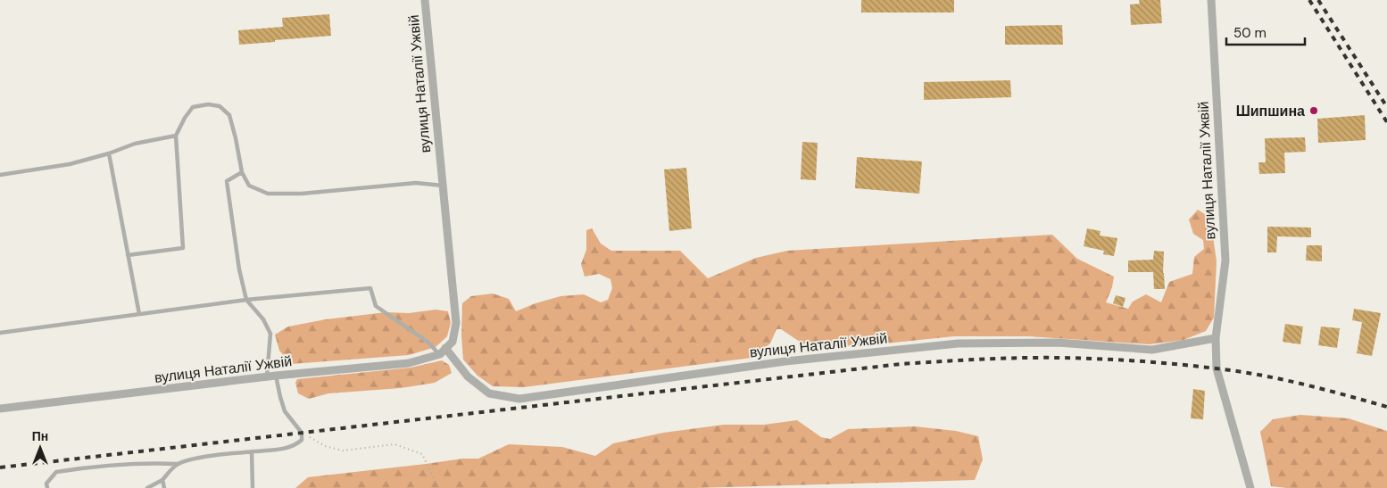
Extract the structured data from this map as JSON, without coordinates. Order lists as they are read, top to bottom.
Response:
{
  "streets": {
    "street": ["вулиця Наталії Ужвій"]
  },
  "places": ["Шипшина"],
  "scale_bar": "50 m",
  "north": "top"
}
